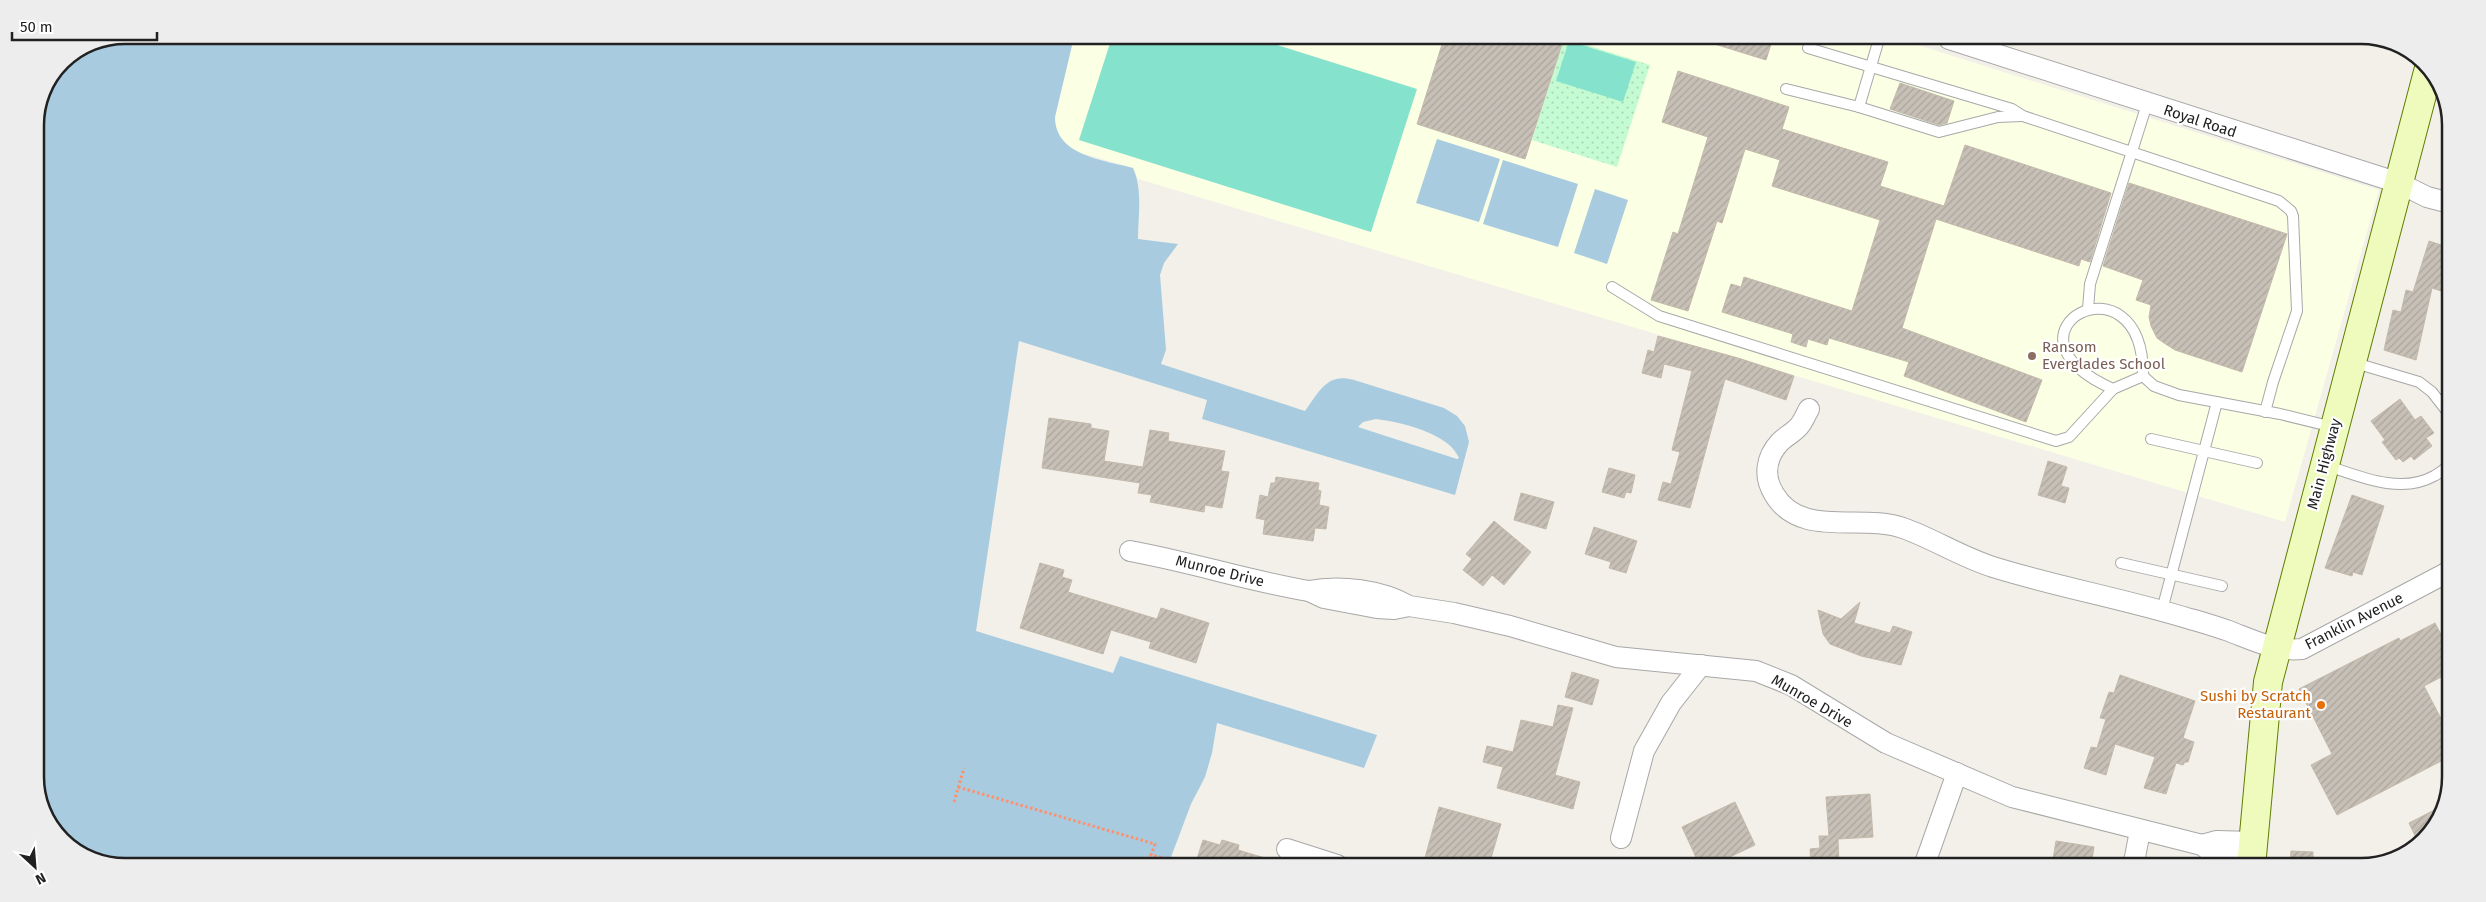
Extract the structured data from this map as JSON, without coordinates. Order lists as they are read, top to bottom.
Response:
{
  "streets": {
    "main road": ["Main Highway"],
    "street": ["Royal Road", "Munroe Drive", "Franklin Avenue"]
  },
  "crossings": [
    ["Royal Road", "Main Highway"],
    ["Main Highway", "Munroe Drive"],
    ["Main Highway", "Franklin Avenue"]
  ],
  "places": ["Ransom Everglades School", "Sushi by Scratch Restaurant"],
  "scale_bar": "50 m",
  "north": "bottom right"
}
